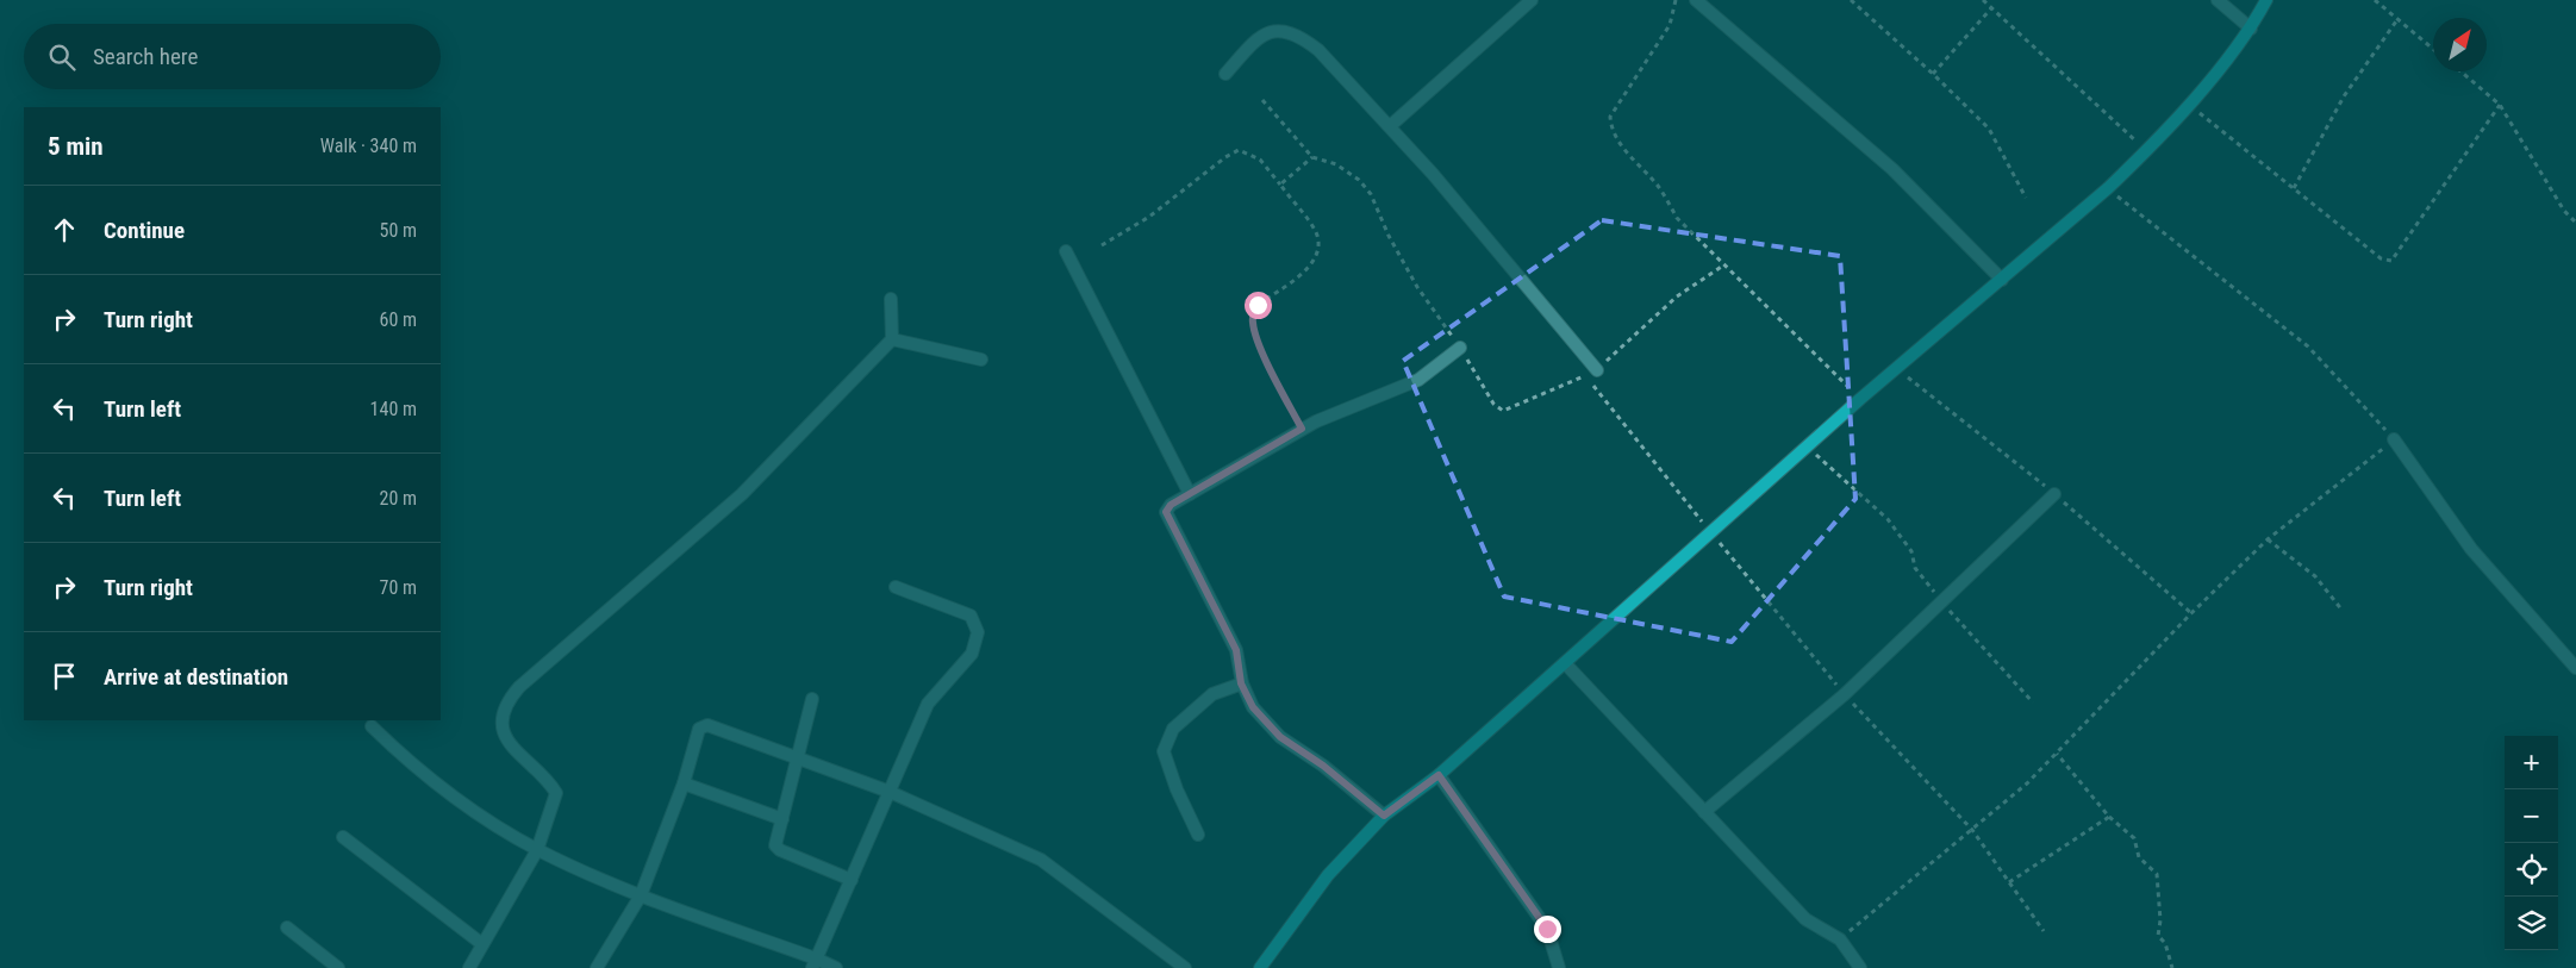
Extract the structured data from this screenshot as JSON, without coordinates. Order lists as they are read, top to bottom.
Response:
{
  "north": "top right",
  "page": {
    "search": "Search here",
    "heading": ["5 min", "Walk · 340 m"],
    "list": [
      ["Continue", "50 m"],
      ["Turn right", "60 m"],
      ["Turn left", "140 m"],
      ["Turn left", "20 m"],
      ["Turn right", "70 m"],
      "Arrive at destination"
    ],
    "map_buttons": ["+", "−"]
  }
}
